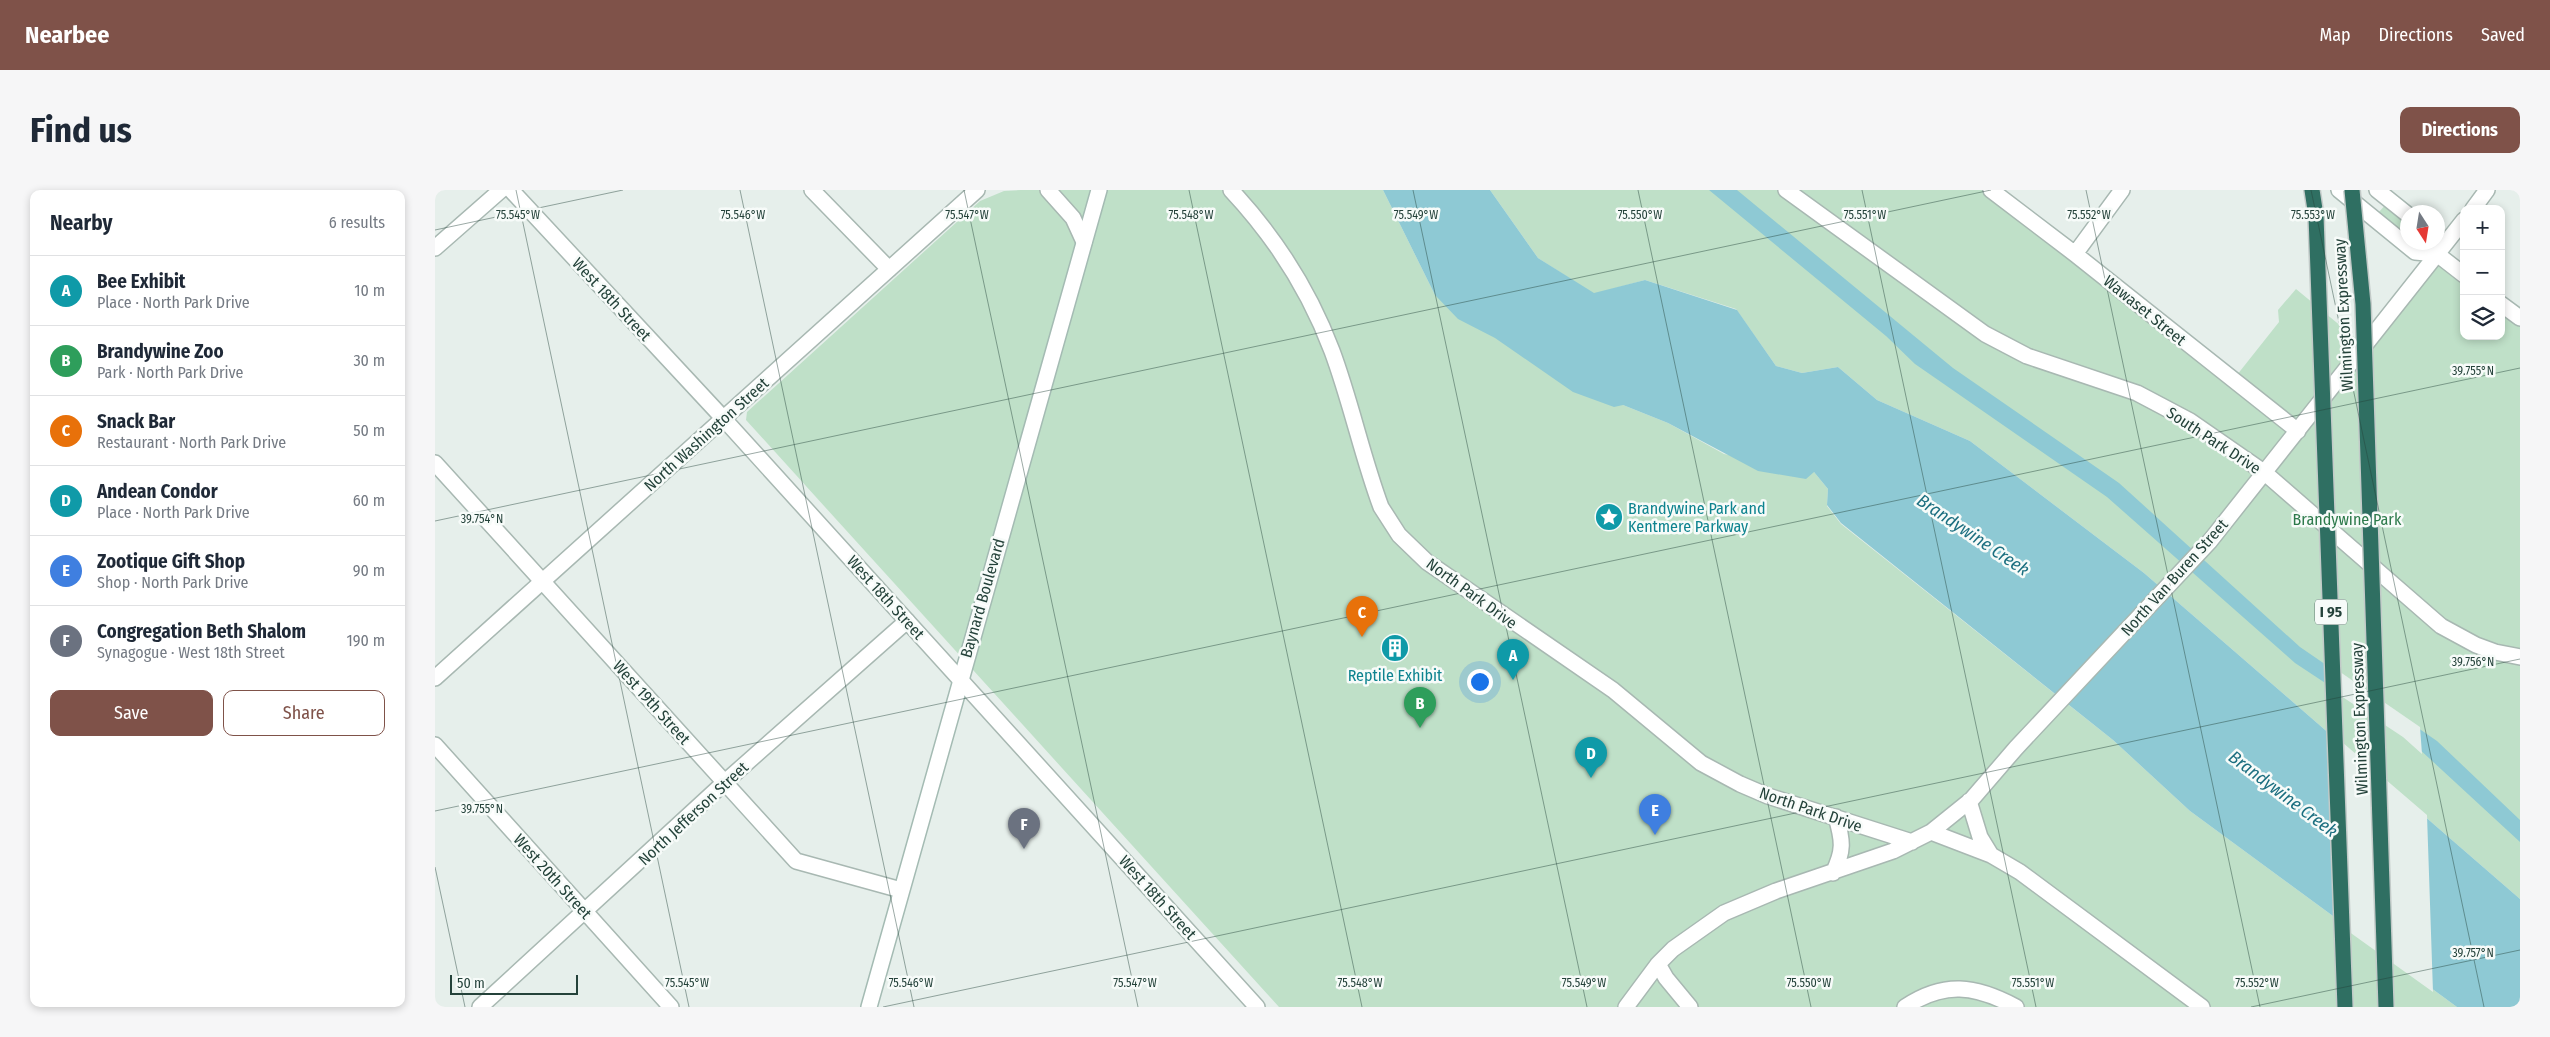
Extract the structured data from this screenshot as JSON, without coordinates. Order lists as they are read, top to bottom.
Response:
{
  "streets": {
    "highway": ["Wilmington Expressway", "I 95"],
    "street": [
      "West 18th Street",
      "Wawaset Street",
      "North Washington Street",
      "South Park Drive",
      "North Van Buren Street",
      "North Park Drive",
      "Baynard Boulevard",
      "West 19th Street",
      "North Jefferson Street",
      "West 20th Street"
    ]
  },
  "crossings": [
    ["West 18th Street", "North Washington Street"],
    ["West 18th Street", "Baynard Boulevard"],
    ["West 18th Street", "North Jefferson Street"],
    ["Wawaset Street", "North Van Buren Street"],
    ["North Washington Street", "West 19th Street"],
    ["South Park Drive", "North Van Buren Street"],
    ["North Van Buren Street", "North Park Drive"],
    ["Baynard Boulevard", "West 19th Street"],
    ["West 19th Street", "North Jefferson Street"],
    ["North Jefferson Street", "West 20th Street"]
  ],
  "water": ["Brandywine Creek"],
  "parks": ["Brandywine Park"],
  "places": {
    "place": ["Brandywine Park and Kentmere Parkway"],
    "building": ["Reptile Exhibit"]
  },
  "scale_bar": "50 m",
  "north": "bottom",
  "page": {
    "header": "Nearbee",
    "nav": ["Map", "Directions", "Saved"],
    "buttons": [
      "Directions",
      ["Save", "Share"]
    ],
    "title": "Find us",
    "heading": ["Nearby", "6 results"],
    "map_buttons": ["+", "−"],
    "list": [
      {
        "mark": "A",
        "name": "Bee Exhibit",
        "note": "Place · North Park Drive",
        "value": "10 m"
      },
      {
        "mark": "B",
        "name": "Brandywine Zoo",
        "note": "Park · North Park Drive",
        "value": "30 m"
      },
      {
        "mark": "C",
        "name": "Snack Bar",
        "note": "Restaurant · North Park Drive",
        "value": "50 m"
      },
      {
        "mark": "D",
        "name": "Andean Condor",
        "note": "Place · North Park Drive",
        "value": "60 m"
      },
      {
        "mark": "E",
        "name": "Zootique Gift Shop",
        "note": "Shop · North Park Drive",
        "value": "90 m"
      },
      {
        "mark": "F",
        "name": "Congregation Beth Shalom",
        "note": "Synagogue · West 18th Street",
        "value": "190 m"
      }
    ],
    "pins": [
      "C",
      "A",
      "B",
      "D",
      "E",
      "F"
    ],
    "scale": "50 m"
  },
  "coordinates": [
    "75.545°W",
    "75.546°W",
    "75.547°W",
    "75.548°W",
    "75.549°W",
    "75.550°W",
    "75.551°W",
    "75.552°W",
    "75.553°W",
    "39.755°N",
    "39.754°N",
    "39.756°N",
    "39.757°N"
  ]
}
